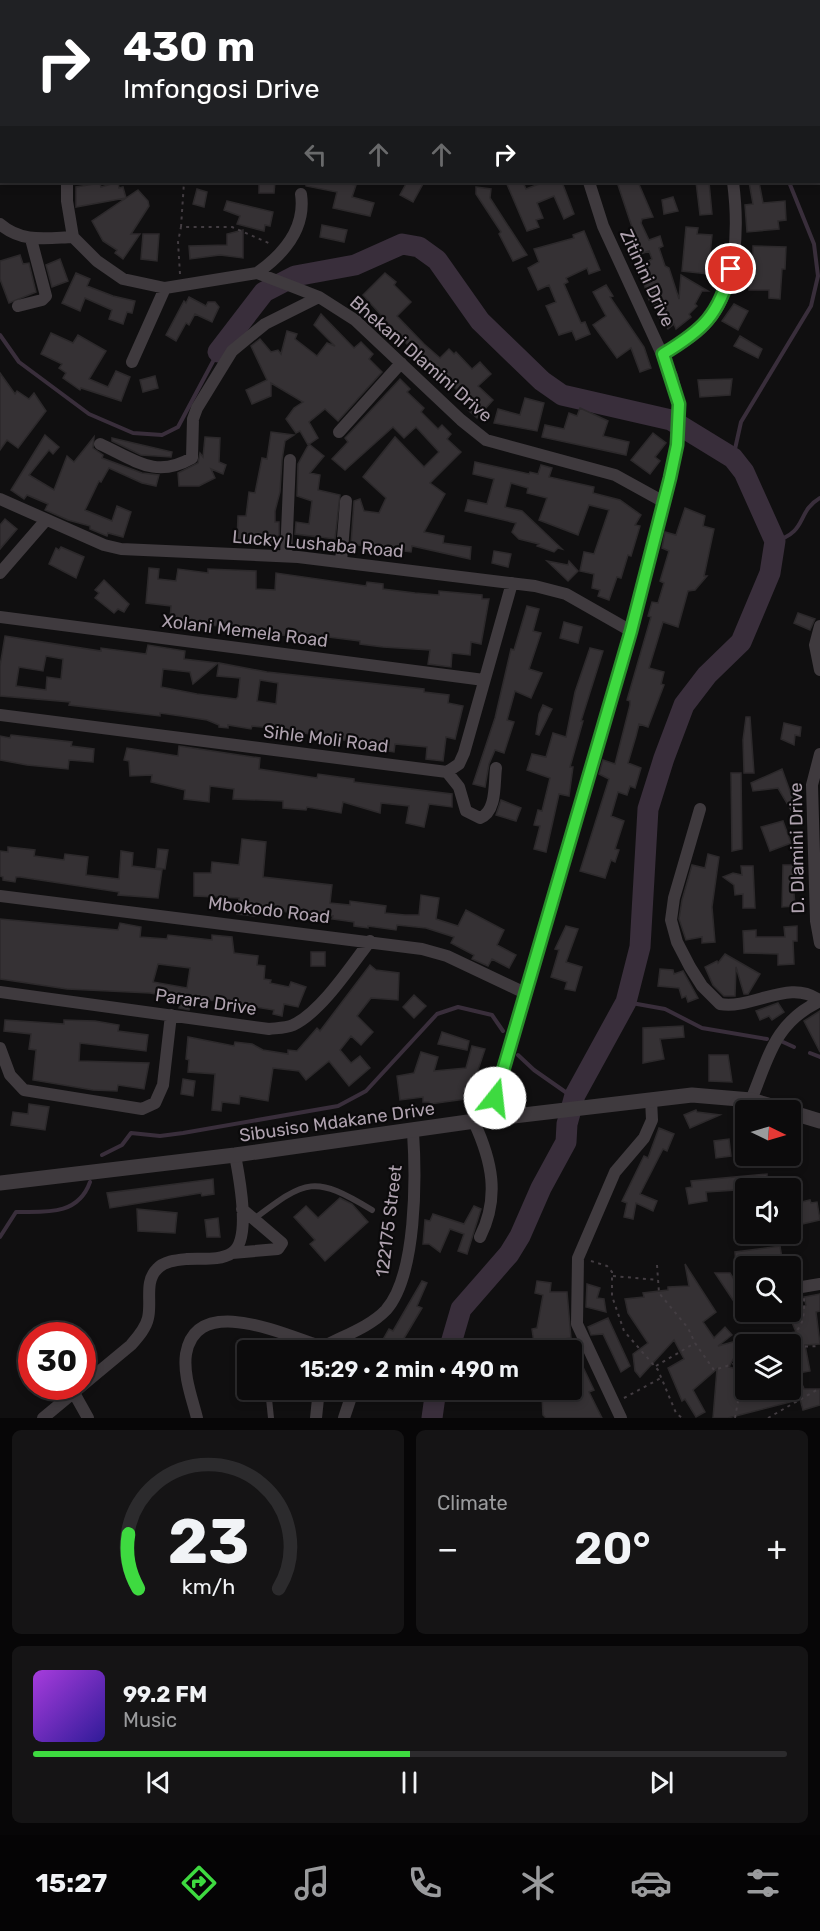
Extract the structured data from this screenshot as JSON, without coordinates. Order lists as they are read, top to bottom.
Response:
{
  "streets": {
    "street": [
      "Zitinini Drive",
      "Bhekani Dlamini Drive",
      "Lucky Lushaba Road",
      "Xolani Memela Road",
      "Sihle Moli Road",
      "D. Dlamini Drive",
      "Mbokodo Road",
      "Parara Drive",
      "Sibusiso Mdakane Drive",
      "122175 Street"
    ]
  },
  "crossings": [
    ["Zitinini Drive", "Bhekani Dlamini Drive"],
    ["Zitinini Drive", "Lucky Lushaba Road"],
    ["Zitinini Drive", "Mbokodo Road"],
    ["Zitinini Drive", "Sibusiso Mdakane Drive"],
    ["Mbokodo Road", "Parara Drive"],
    ["Sibusiso Mdakane Drive", "122175 Street"]
  ],
  "north": "right",
  "page": {
    "turn": ["430 m", "Imfongosi Drive"],
    "limit": "30",
    "trip": "15:29 · 2 min · 490 m",
    "tile": "Climate",
    "heat": ["−", "20°", "+"],
    "song": ["99.2 FM", "Music"],
    "tabs": "15:27",
    "gauge": ["23", "km/h"]
  }
}
